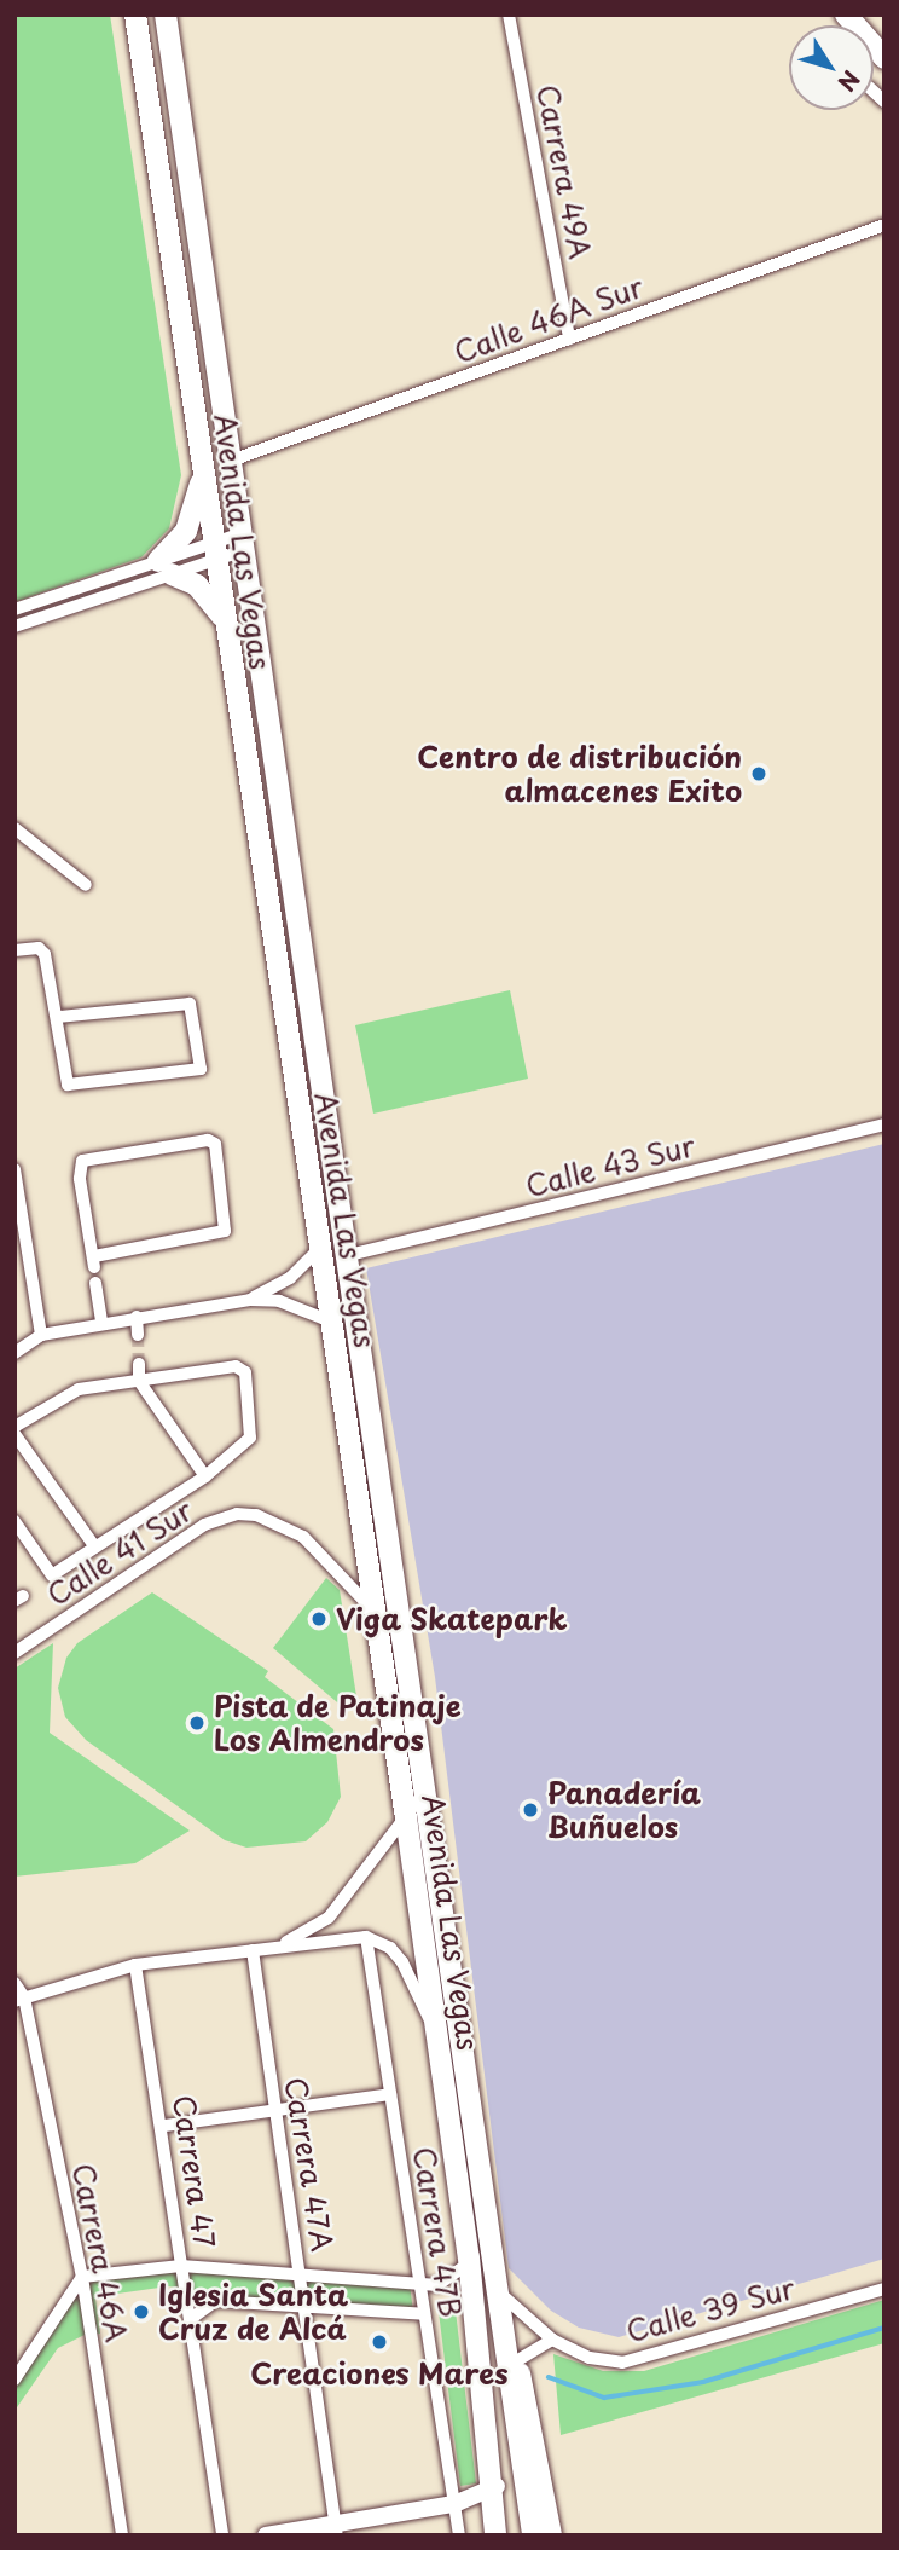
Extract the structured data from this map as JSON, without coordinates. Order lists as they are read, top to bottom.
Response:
{
  "streets": {
    "main road": ["Avenida Las Vegas"],
    "street": [
      "Carrera 49A",
      "Calle 46A Sur",
      "Calle 43 Sur",
      "Calle 41 Sur",
      "Carrera 47A",
      "Carrera 47",
      "Carrera 47B",
      "Carrera 46A",
      "Calle 39 Sur"
    ]
  },
  "crossings": [
    ["Carrera 49A", "Calle 46A Sur"],
    ["Calle 46A Sur", "Avenida Las Vegas"],
    ["Avenida Las Vegas", "Calle 43 Sur"],
    ["Avenida Las Vegas", "Calle 41 Sur"],
    ["Avenida Las Vegas", "Calle 39 Sur"]
  ],
  "places": [
    "Centro de distribución almacenes Exito",
    "Viga Skatepark",
    "Pista de Patinaje Los Almendros",
    "Panadería Buñuelos",
    "Iglesia Santa Cruz de Alcá",
    "Creaciones Mares"
  ],
  "north": "bottom right"
}
